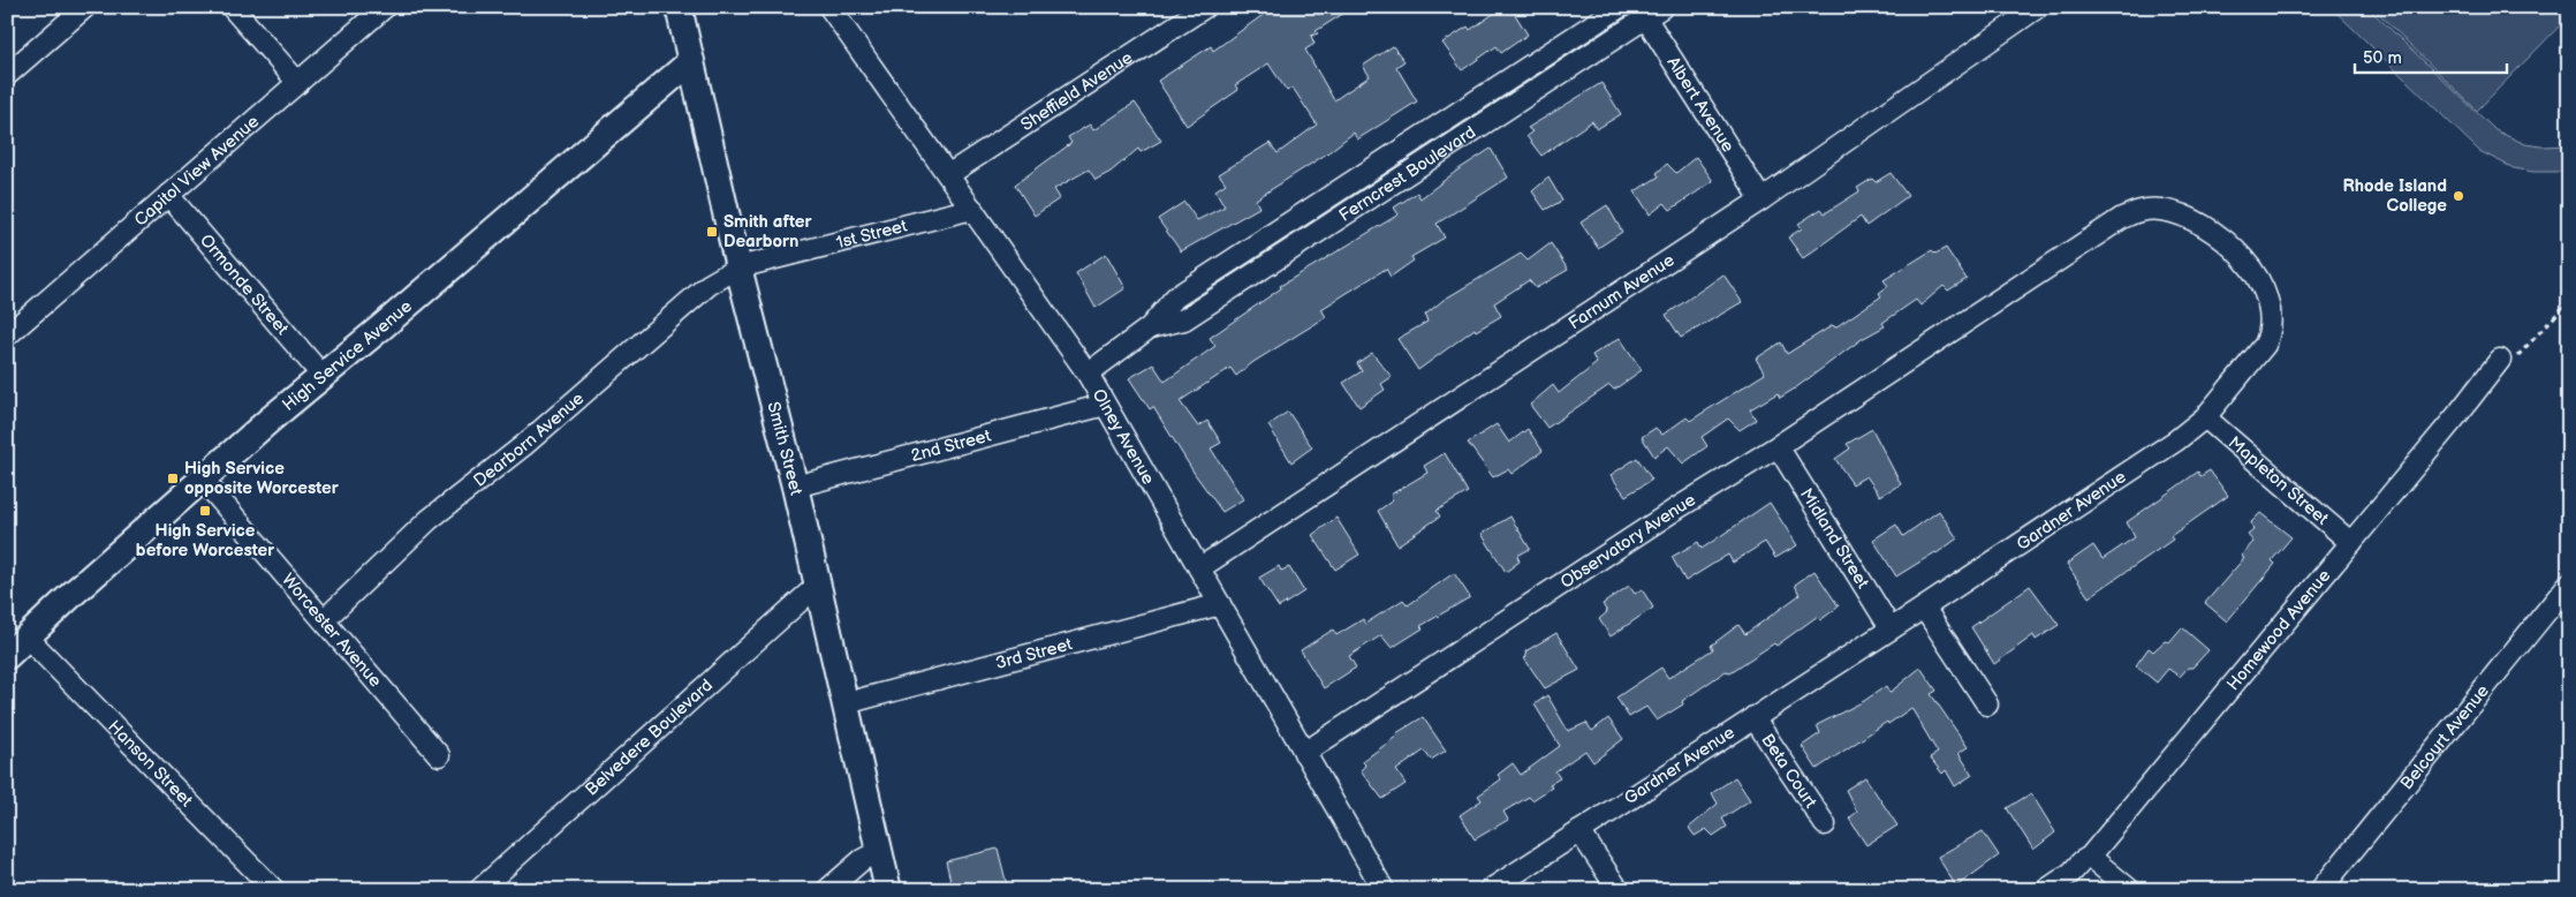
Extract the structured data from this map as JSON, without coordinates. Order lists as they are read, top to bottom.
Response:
{
  "streets": {
    "main road": ["High Service Avenue", "Smith Street"],
    "street": [
      "Sheffield Avenue",
      "Albert Avenue",
      "Capitol View Avenue",
      "Ferncrest Boulevard",
      "1st Street",
      "Ormonde Street",
      "Farnum Avenue",
      "Olney Avenue",
      "Dearborn Avenue",
      "2nd Street",
      "Mapleton Street",
      "Gardner Avenue",
      "Midland Street",
      "Observatory Avenue",
      "Worcester Avenue",
      "Homewood Avenue",
      "3rd Street",
      "Belcourt Avenue",
      "Belvedere Boulevard",
      "Hanson Street",
      "Beta Court"
    ]
  },
  "crossings": [
    ["Sheffield Avenue", "Olney Avenue"],
    ["Albert Avenue", "Ferncrest Boulevard"],
    ["Albert Avenue", "Farnum Avenue"],
    ["Capitol View Avenue", "Ormonde Street"],
    ["Ferncrest Boulevard", "Olney Avenue"],
    ["1st Street", "Olney Avenue"],
    ["1st Street", "Dearborn Avenue"],
    ["1st Street", "Smith Street"],
    ["Ormonde Street", "High Service Avenue"],
    ["Farnum Avenue", "Olney Avenue"],
    ["High Service Avenue", "Smith Street"],
    ["High Service Avenue", "Worcester Avenue"],
    ["High Service Avenue", "Hanson Street"],
    ["Olney Avenue", "2nd Street"],
    ["Olney Avenue", "Observatory Avenue"],
    ["Olney Avenue", "3rd Street"],
    ["Dearborn Avenue", "Smith Street"],
    ["Dearborn Avenue", "Worcester Avenue"],
    ["2nd Street", "Smith Street"],
    ["Smith Street", "3rd Street"],
    ["Smith Street", "Belvedere Boulevard"],
    ["Mapleton Street", "Gardner Avenue"],
    ["Mapleton Street", "Homewood Avenue"],
    ["Gardner Avenue", "Midland Street"],
    ["Gardner Avenue", "Observatory Avenue"],
    ["Gardner Avenue", "Beta Court"],
    ["Midland Street", "Observatory Avenue"]
  ],
  "places": {
    "other": ["Rhode Island College"],
    "transit": ["Smith after Dearborn", "High Service opposite Worcester", "High Service before Worcester"]
  },
  "scale_bar": "50 m"
}
